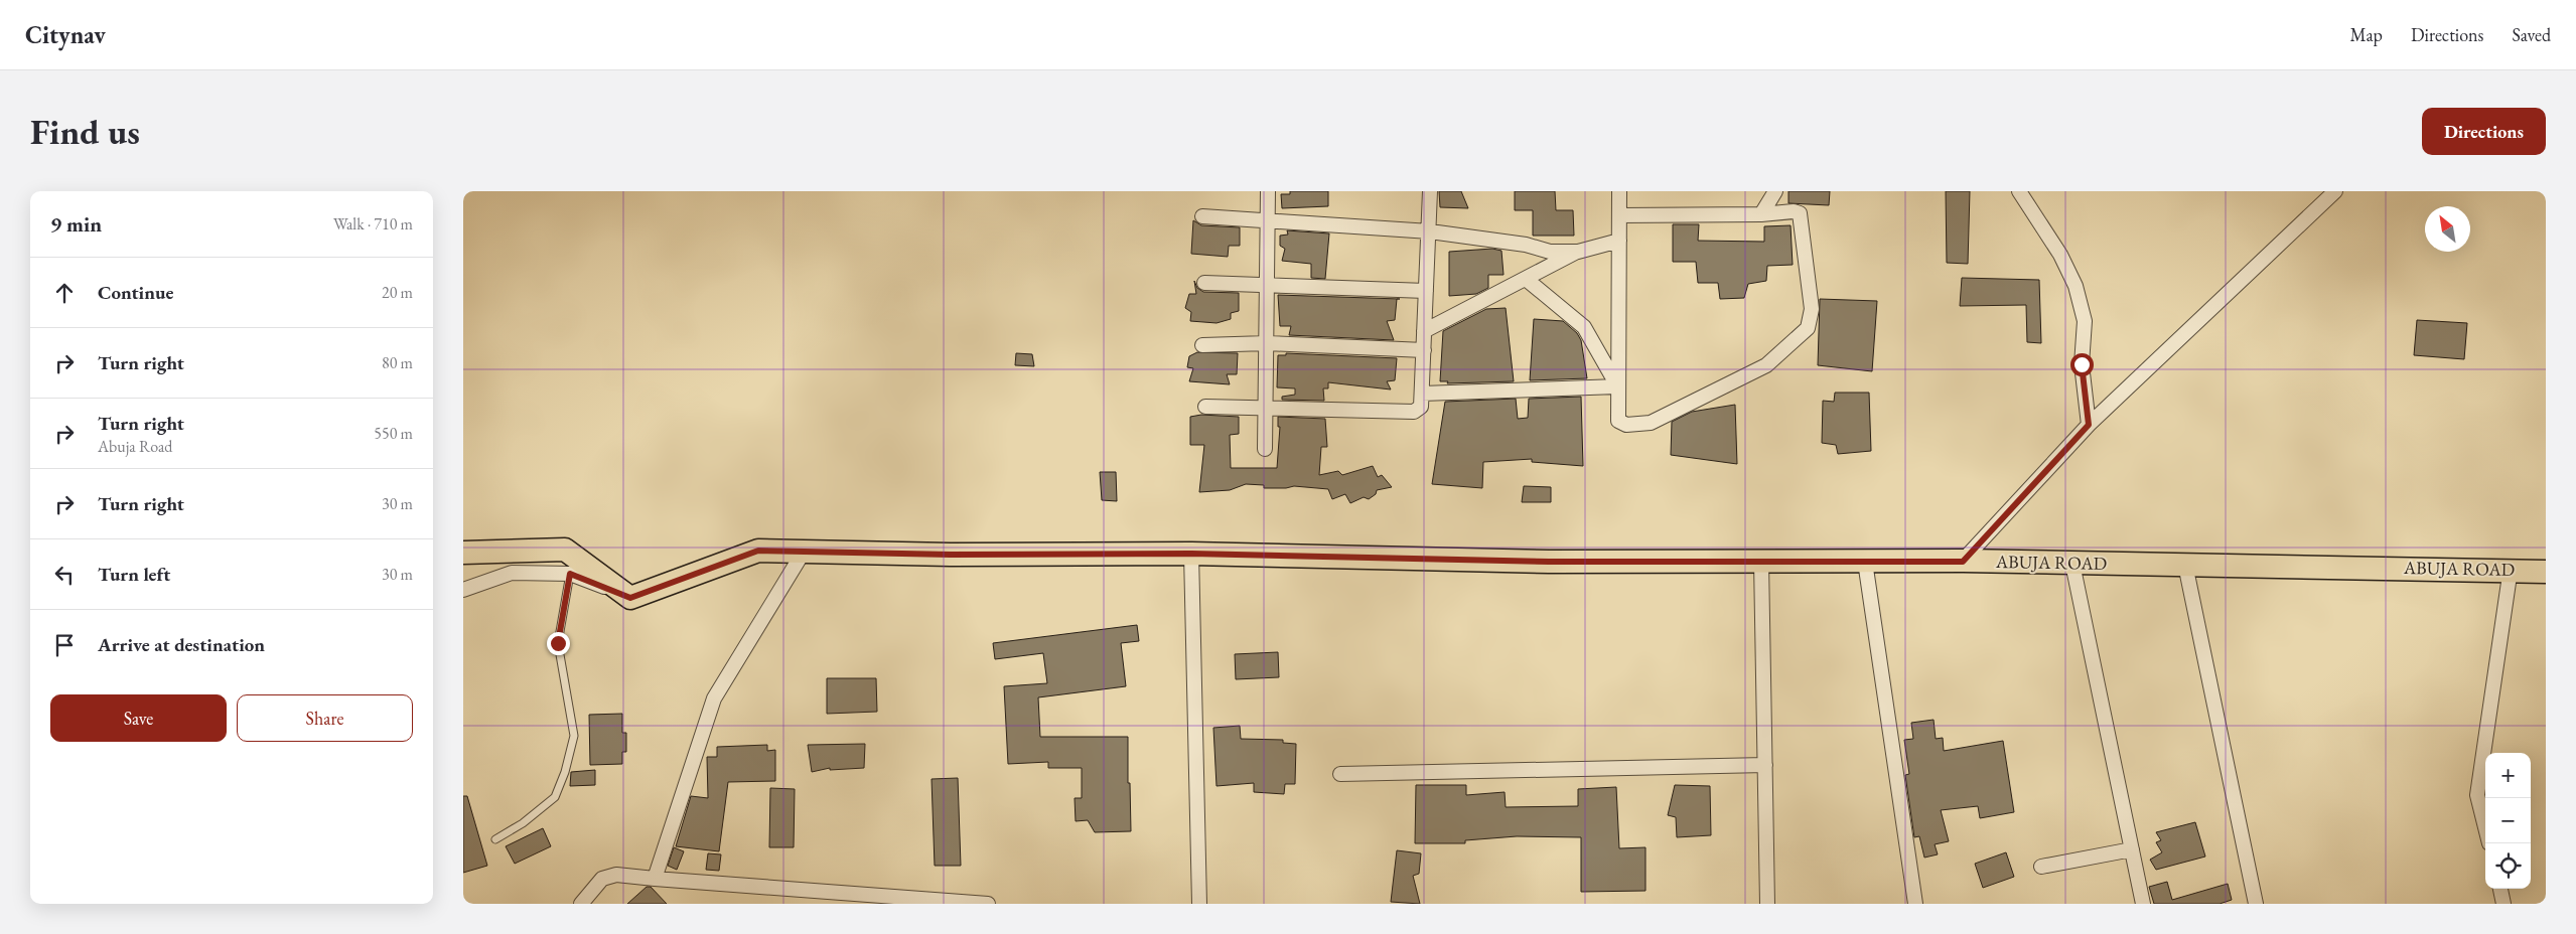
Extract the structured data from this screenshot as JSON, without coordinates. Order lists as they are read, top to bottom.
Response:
{
  "streets": {
    "main road": ["ABUJA ROAD"]
  },
  "north": "top left",
  "page": {
    "header": "Citynav",
    "nav": ["Map", "Directions", "Saved"],
    "buttons": [
      "Directions",
      ["Save", "Share"]
    ],
    "title": "Find us",
    "heading": ["9 min", "Walk · 710 m"],
    "list": [
      ["Continue", "20 m"],
      ["Turn right", "80 m"],
      ["Turn right", "Abuja Road", "550 m"],
      ["Turn right", "30 m"],
      ["Turn left", "30 m"],
      "Arrive at destination"
    ],
    "map_buttons": ["+", "−"]
  }
}
